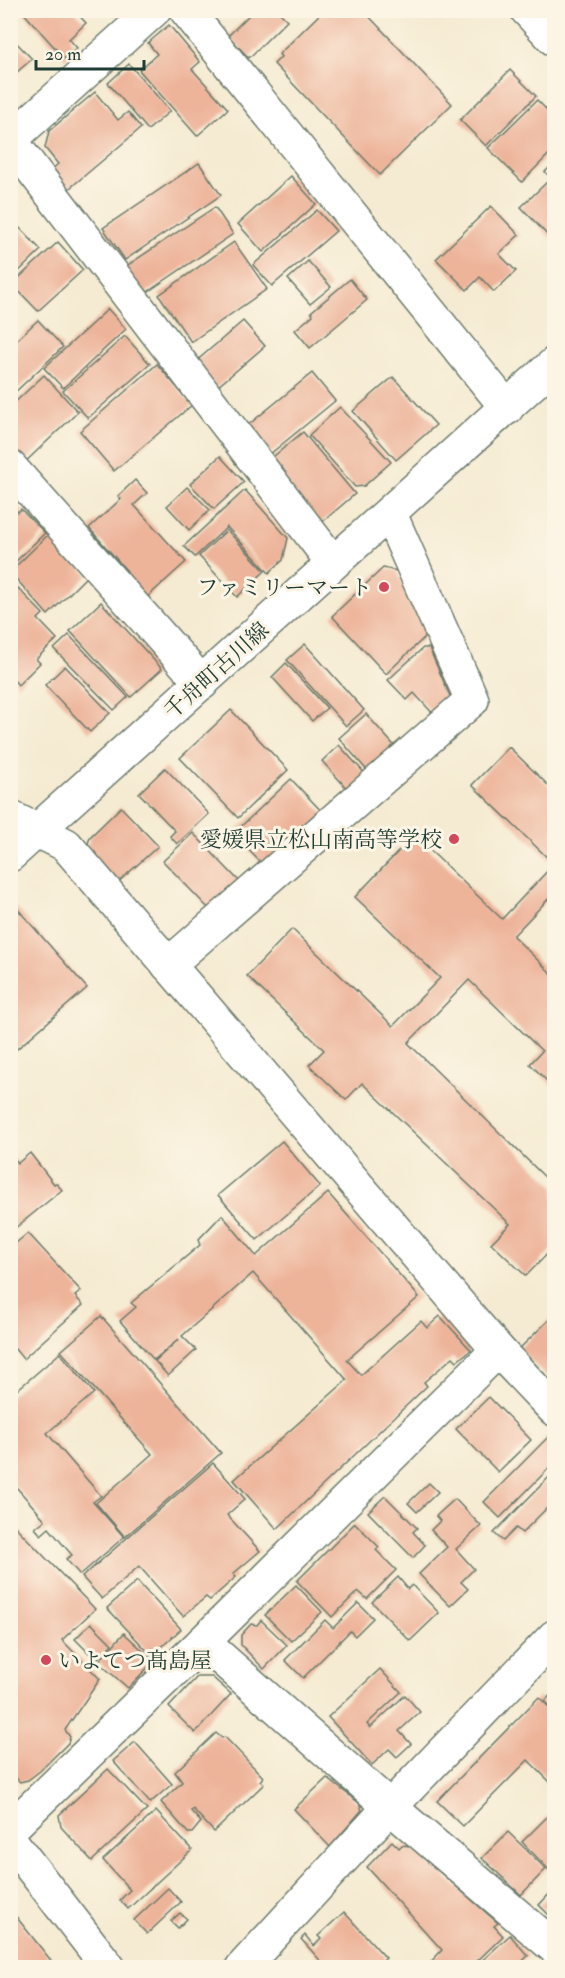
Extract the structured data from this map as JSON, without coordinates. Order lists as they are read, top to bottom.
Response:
{
  "streets": {
    "street": ["千舟町古川線"]
  },
  "places": ["ファミリーマート", "愛媛県立松山南高等学校", "いよてつ髙島屋"],
  "scale_bar": "20 m"
}
